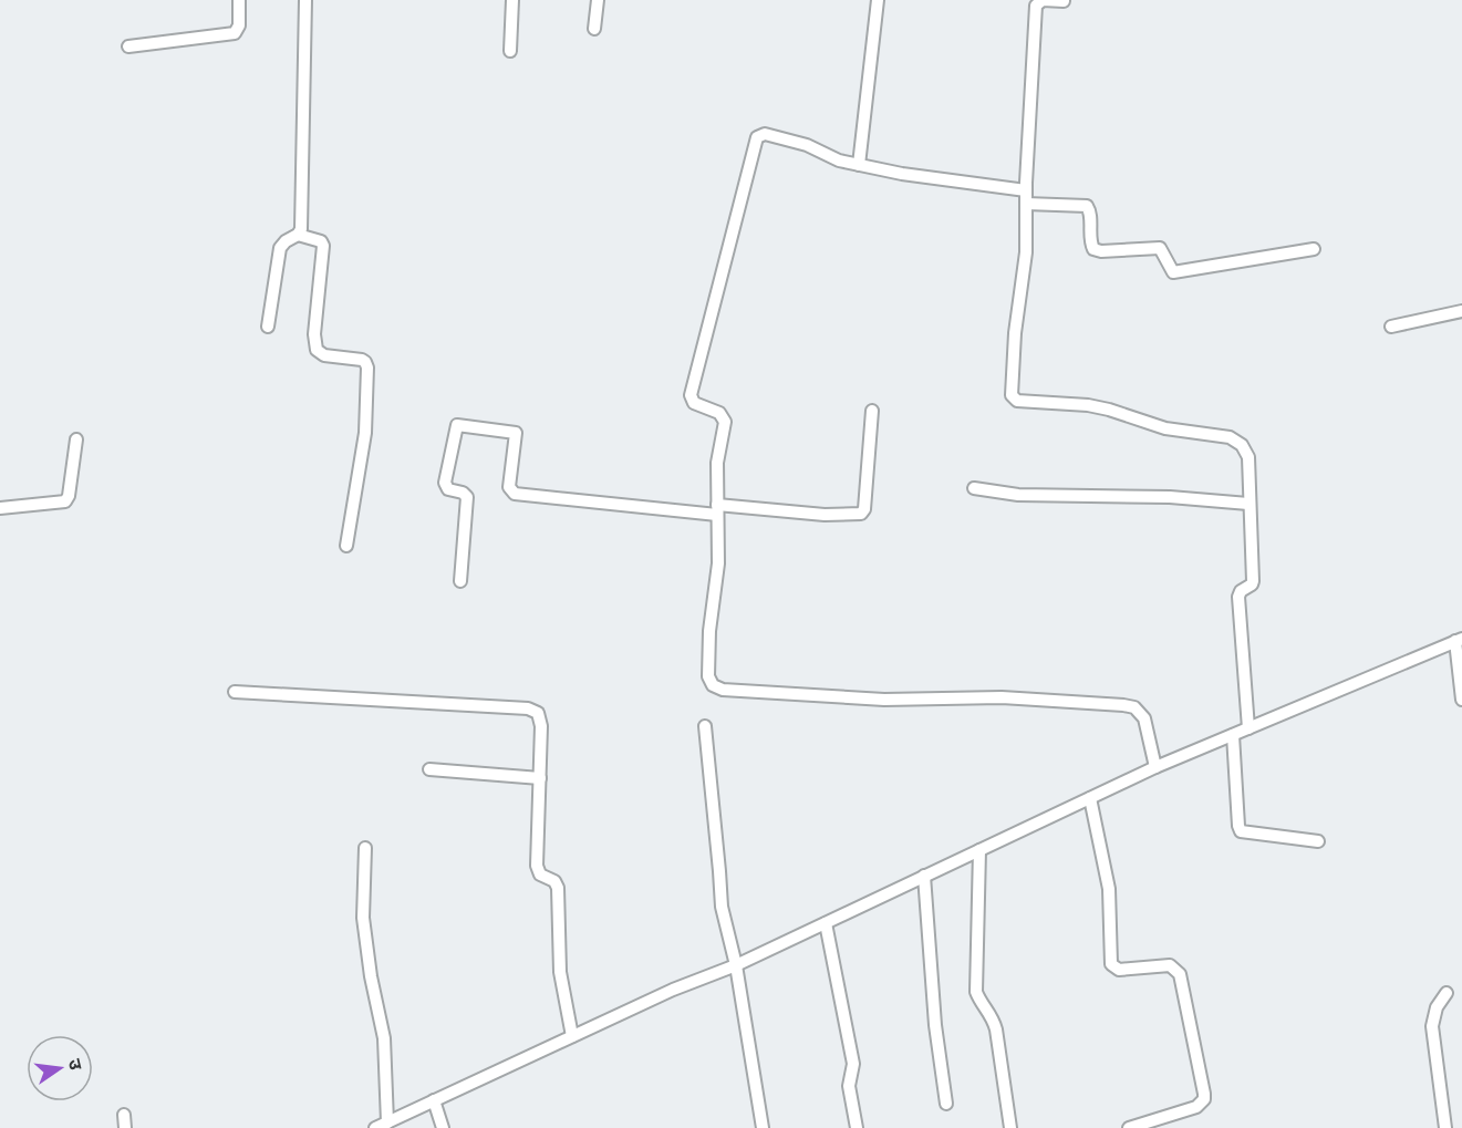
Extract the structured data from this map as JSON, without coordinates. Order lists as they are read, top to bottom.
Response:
{
  "north": "right"
}
